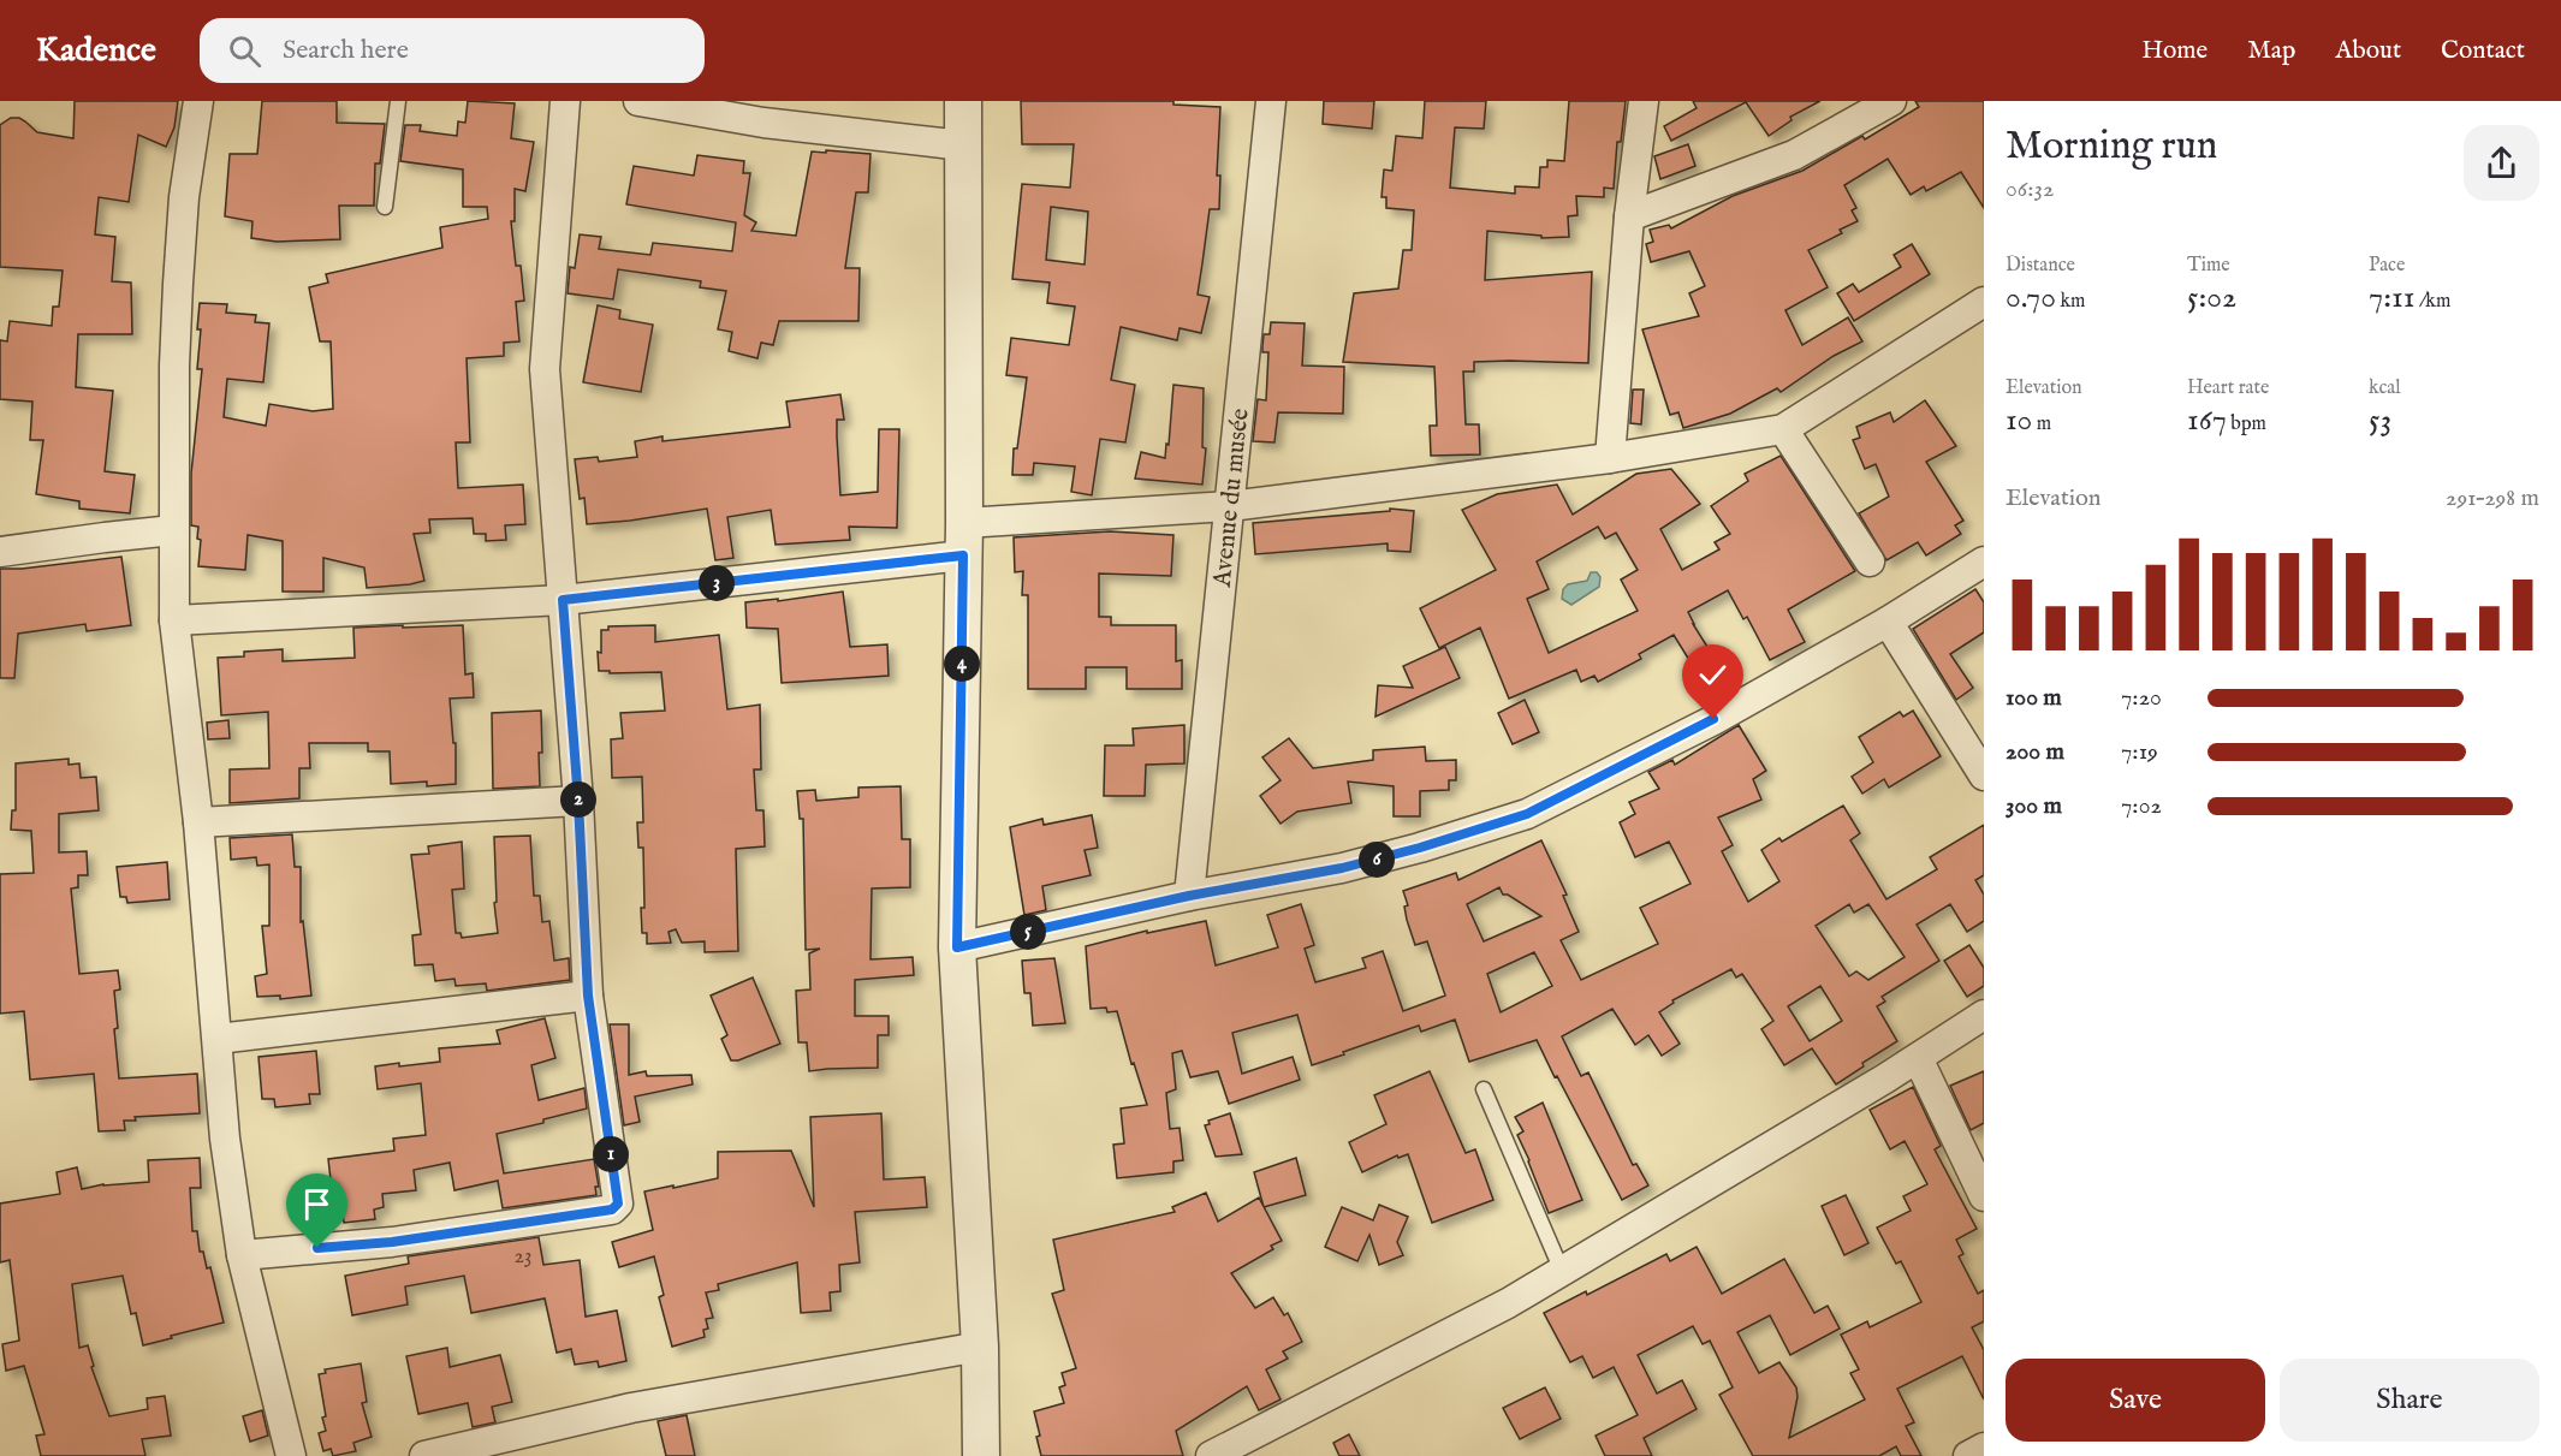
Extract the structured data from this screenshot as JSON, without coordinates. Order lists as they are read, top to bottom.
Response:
{
  "streets": {
    "street": ["Avenue du musée"]
  },
  "house_numbers": ["23"],
  "page": {
    "header": "Kadence",
    "search": "Search here",
    "nav": [
      "Home",
      "Map",
      "About",
      "Contact"
    ],
    "heading": ["Morning run", "06:32"],
    "stats": [
      ["Distance", "0.70 km"],
      ["Time", "5:02"],
      ["Pace", "7:11 /km"],
      ["Elevation", "10 m"],
      ["Heart rate", "167 bpm"],
      ["kcal", "53"]
    ],
    "chart": ["Elevation", "291–298 m"],
    "pins": [
      "3",
      "4",
      "2",
      "6",
      "5",
      "1"
    ],
    "list": [
      {
        "name": "100 m",
        "note": "7:20"
      },
      {
        "name": "200 m",
        "note": "7:19"
      },
      {
        "name": "300 m",
        "note": "7:02"
      }
    ],
    "buttons": ["Save", "Share"]
  }
}
